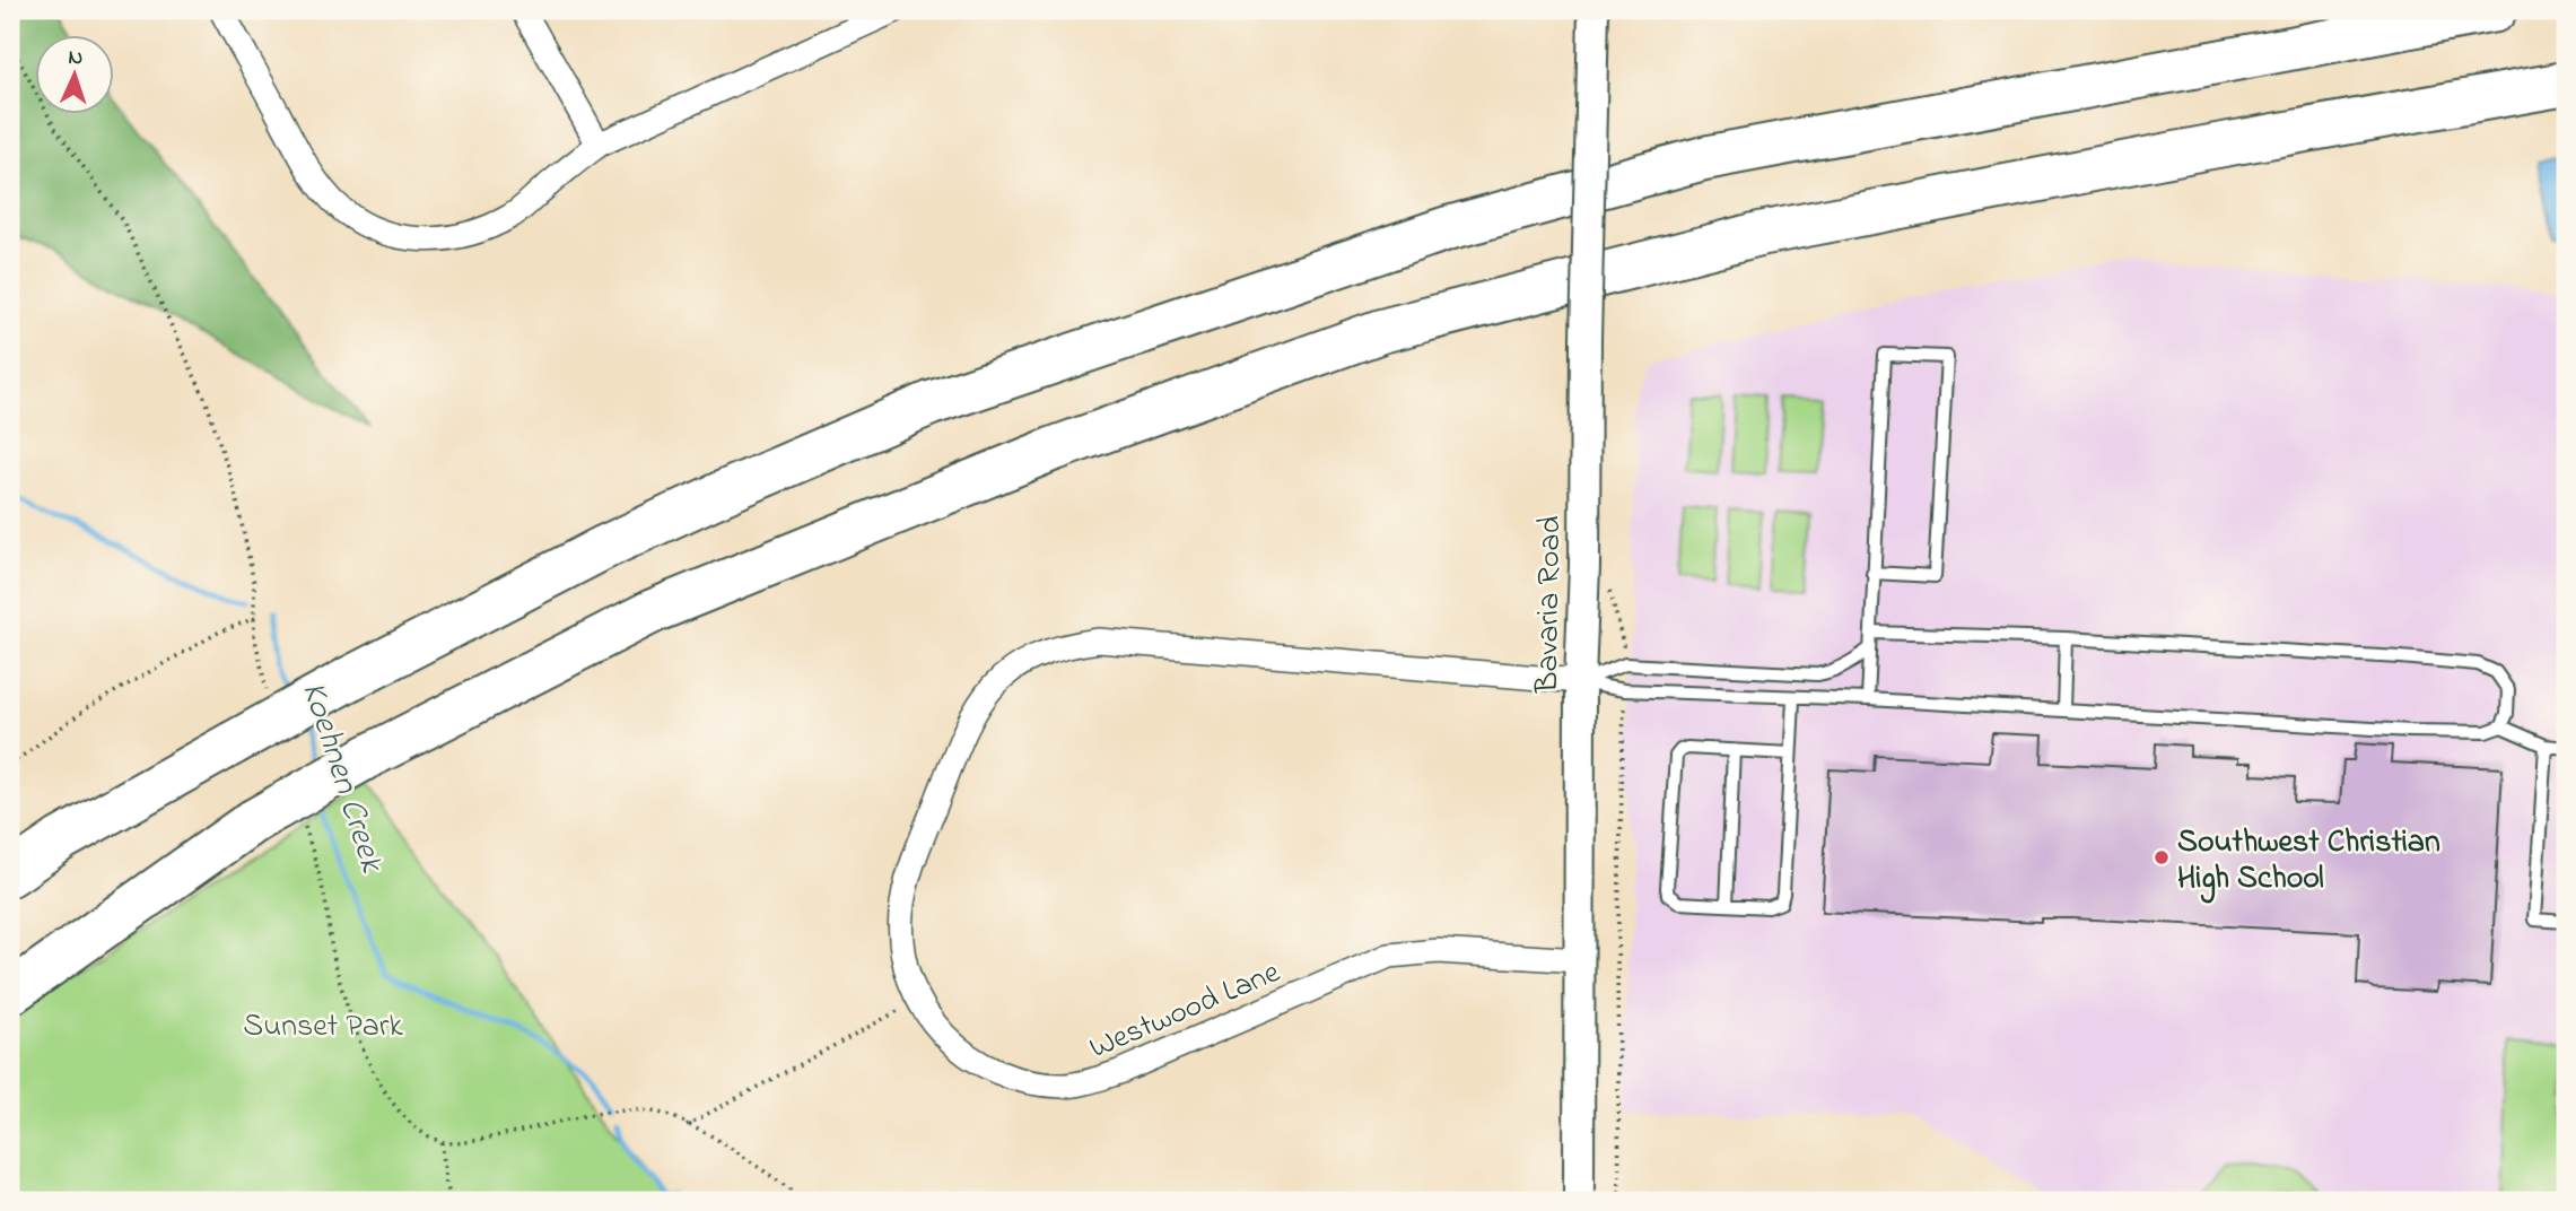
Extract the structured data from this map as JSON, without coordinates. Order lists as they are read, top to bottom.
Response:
{
  "streets": {
    "street": ["Bavaria Road", "Westwood Lane"]
  },
  "crossings": [
    ["Bavaria Road", "Westwood Lane"]
  ],
  "water": ["Koehnen Creek"],
  "parks": ["Sunset Park"],
  "places": ["Southwest Christian High School"],
  "north": "top"
}
